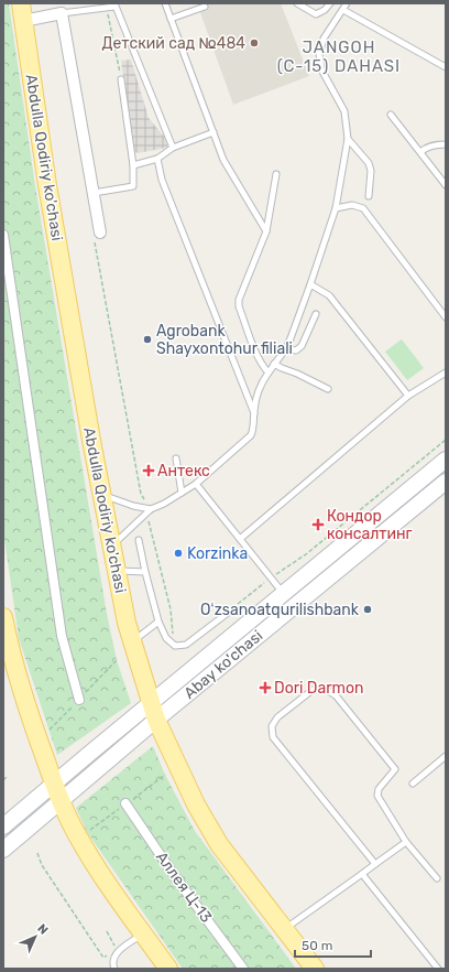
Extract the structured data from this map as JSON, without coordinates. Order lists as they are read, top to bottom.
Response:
{
  "streets": {
    "main road": ["Abdulla Qodiriy ko'chasi", "Abay ko'chasi"],
    "street": ["Аллея Ц-13"]
  },
  "crossings": [
    ["Abdulla Qodiriy ko'chasi", "Abay ko'chasi"]
  ],
  "districts": ["JANGOH (C-15) DAHASI"],
  "places": {
    "other": [
      "Детский сад №484",
      "Agrobank Shayxontohur filiali",
      "Korzinka",
      "Oʻzsanoatqurilishbank"
    ],
    "health": ["Антекс", "Кондор консалтинг", "Dori Darmon"]
  },
  "scale_bar": "50 m",
  "north": "top right"
}
